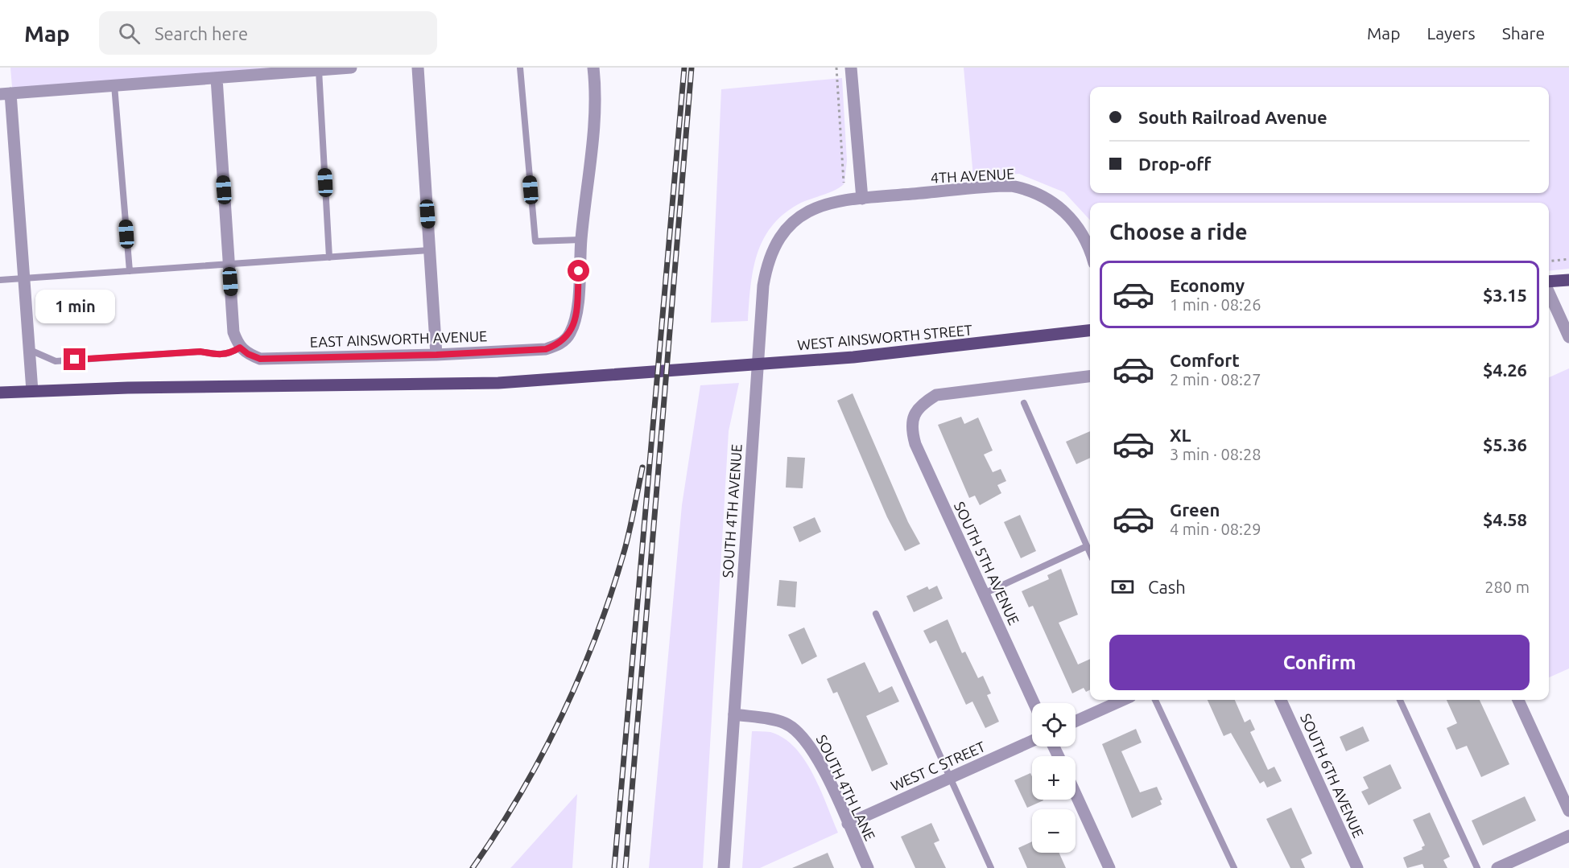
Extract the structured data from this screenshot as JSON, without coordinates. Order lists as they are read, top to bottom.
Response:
{
  "streets": {
    "main road": ["WEST AINSWORTH STREET"],
    "street": [
      "4TH AVENUE",
      "EAST AINSWORTH AVENUE",
      "SOUTH 4TH AVENUE",
      "SOUTH 5TH AVENUE",
      "WEST C STREET",
      "SOUTH 6TH AVENUE",
      "SOUTH 4TH LANE"
    ]
  },
  "crossings": [
    ["4TH AVENUE", "SOUTH 4TH AVENUE"],
    ["SOUTH 4TH AVENUE", "SOUTH 4TH LANE"],
    ["WEST C STREET", "SOUTH 4TH LANE"]
  ],
  "page": {
    "header": "Map",
    "search": "Search here",
    "nav": ["Map", "Layers", "Share"],
    "banner": ["South Railroad Avenue", "Drop-off"],
    "heading": "Choose a ride",
    "list": [
      {
        "name": "Economy",
        "note": "1 min · 08:26",
        "value": "$3.15"
      },
      {
        "name": "Comfort",
        "note": "2 min · 08:27",
        "value": "$4.26"
      },
      {
        "name": "XL",
        "note": "3 min · 08:28",
        "value": "$5.36"
      },
      {
        "name": "Green",
        "note": "4 min · 08:29",
        "value": "$4.58"
      }
    ],
    "bubble": "1 min",
    "pay": ["Cash", "280 m"],
    "buttons": "Confirm",
    "map_buttons": ["+", "−"]
  }
}
